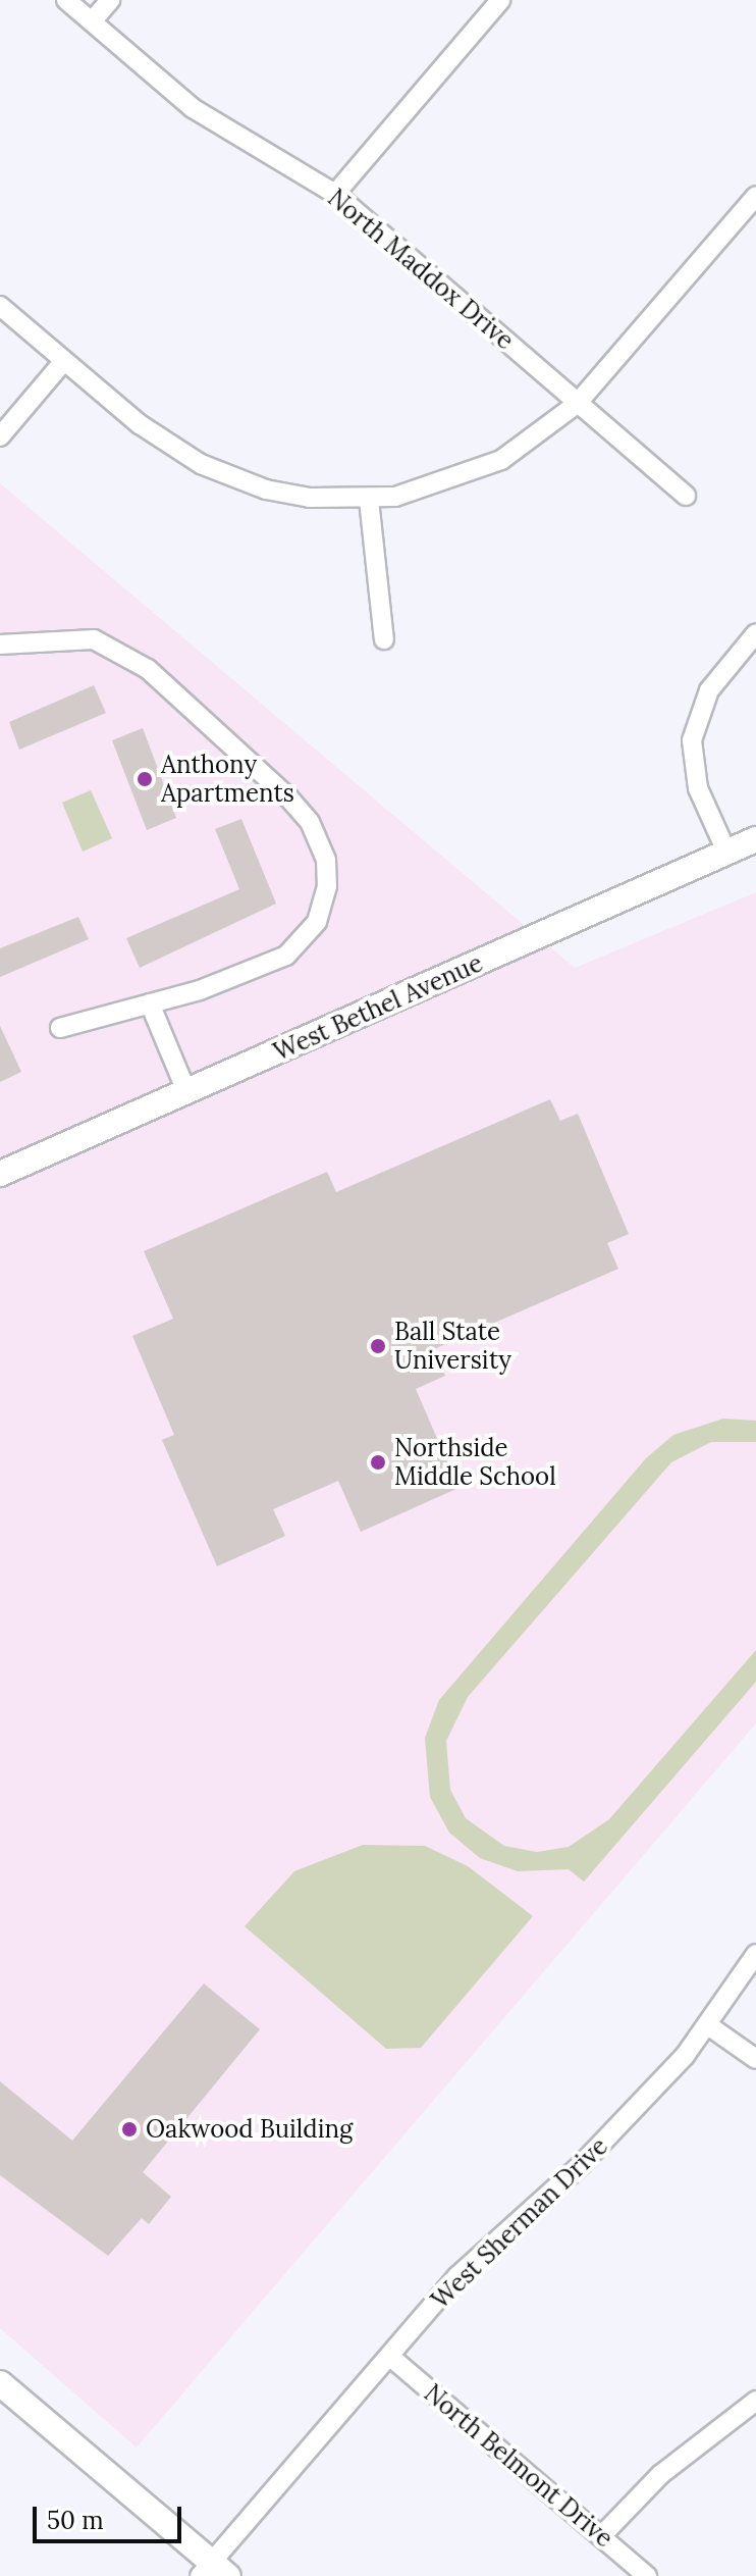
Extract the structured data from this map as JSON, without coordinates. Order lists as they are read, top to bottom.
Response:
{
  "streets": {
    "main road": ["West Bethel Avenue"],
    "street": ["North Maddox Drive", "West Sherman Drive", "North Belmont Drive"]
  },
  "crossings": [
    ["West Sherman Drive", "North Belmont Drive"]
  ],
  "places": [
    "Anthony Apartments",
    "Ball State University",
    "Northside Middle School",
    "Oakwood Building"
  ],
  "scale_bar": "50 m"
}
